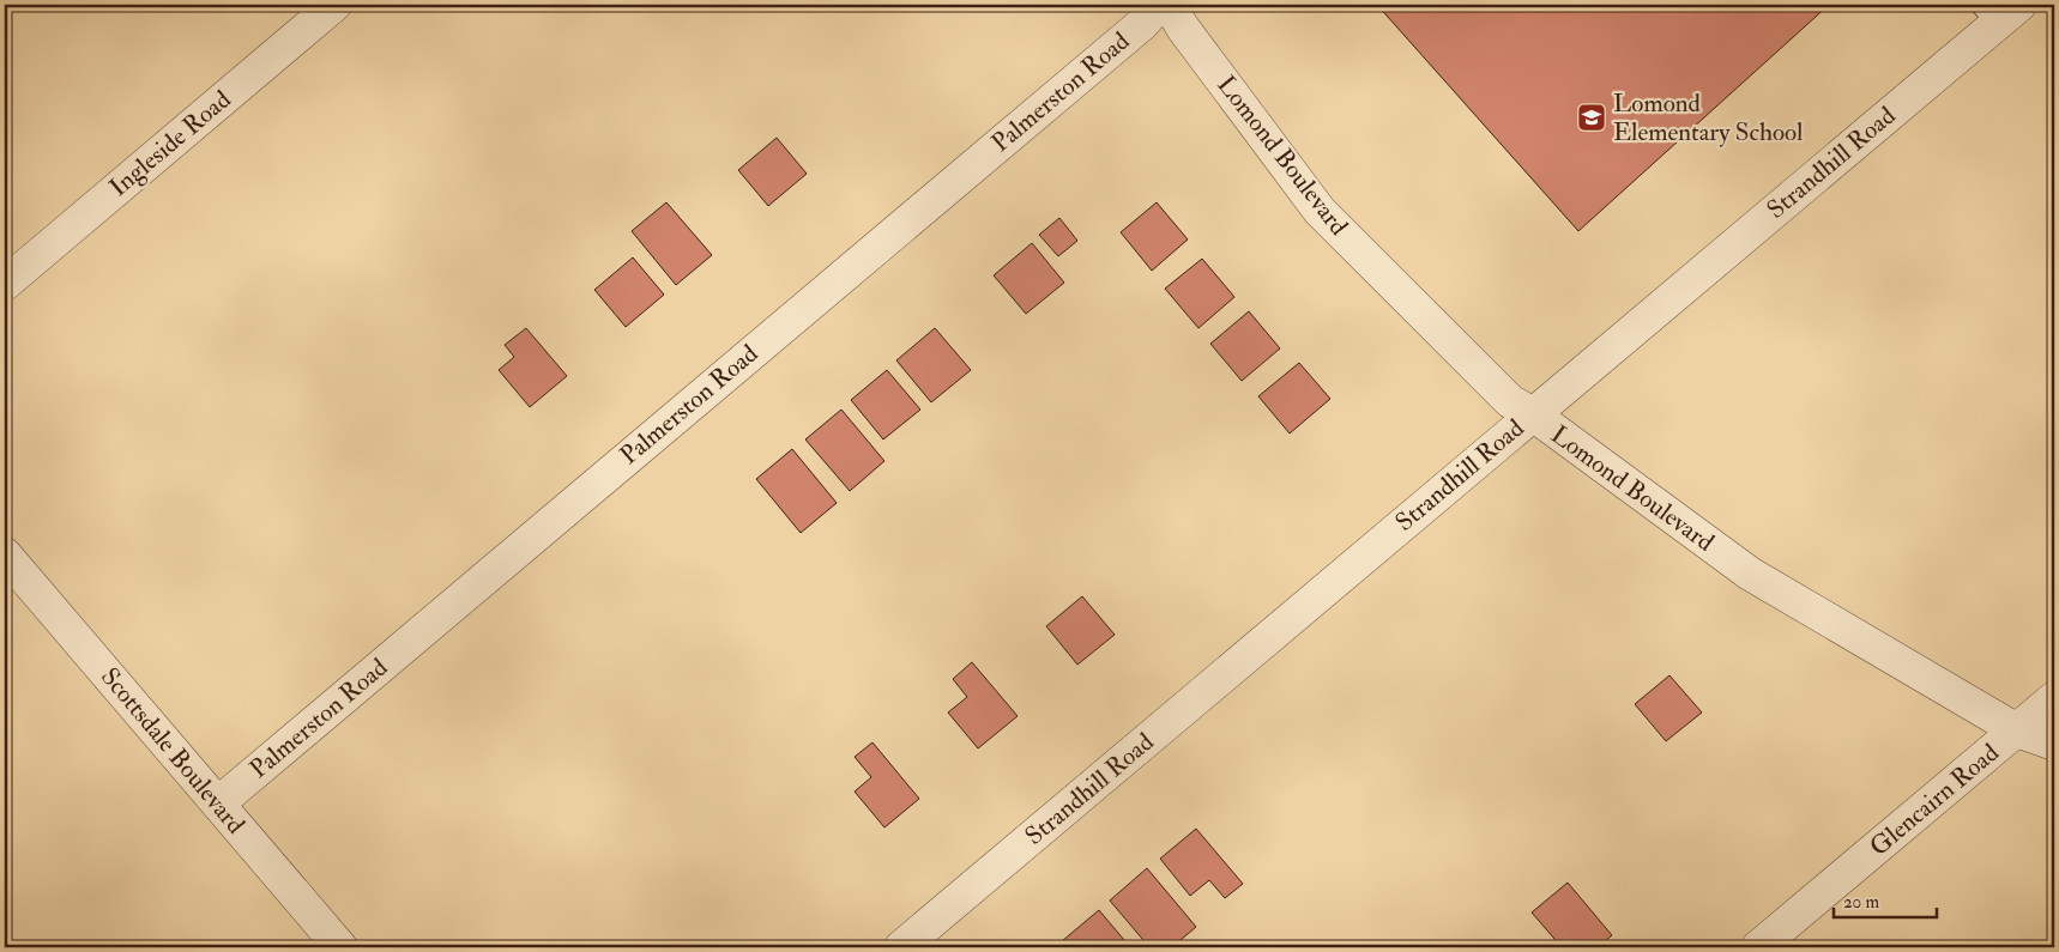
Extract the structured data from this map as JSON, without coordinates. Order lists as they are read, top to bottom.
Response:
{
  "streets": {
    "street": [
      "Palmerston Road",
      "Ingleside Road",
      "Lomond Boulevard",
      "Strandhill Road",
      "Scottsdale Boulevard",
      "Glencairn Road"
    ]
  },
  "crossings": [
    ["Palmerston Road", "Scottsdale Boulevard"],
    ["Lomond Boulevard", "Strandhill Road"],
    ["Lomond Boulevard", "Glencairn Road"]
  ],
  "places": {
    "school or university": ["Lomond Elementary School"]
  },
  "scale_bar": "20 m"
}
